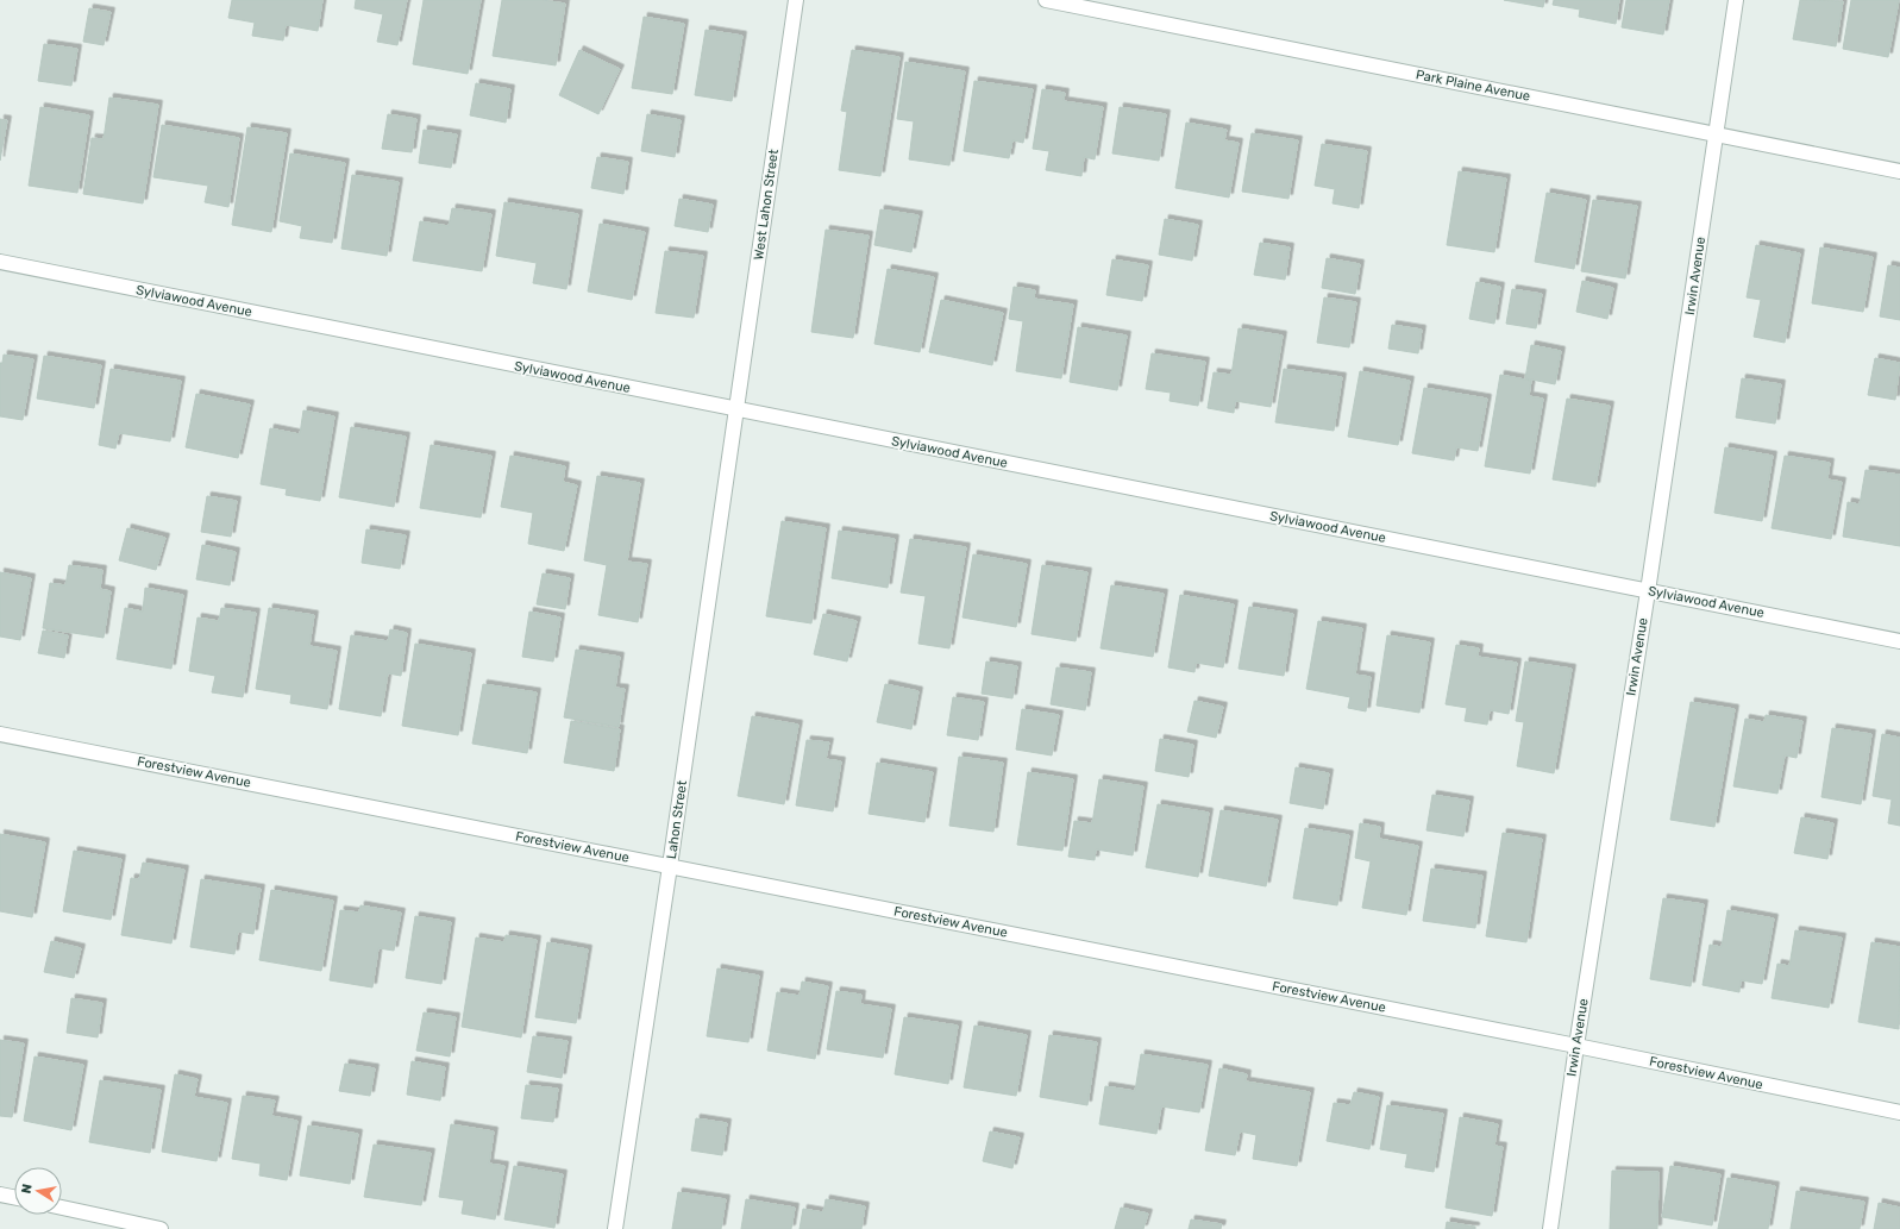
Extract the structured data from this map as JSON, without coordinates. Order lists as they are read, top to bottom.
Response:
{
  "streets": {
    "street": [
      "Park Plaine Avenue",
      "West Lahon Street",
      "Irwin Avenue",
      "Sylviawood Avenue",
      "Forestview Avenue",
      "Lahon Street"
    ]
  },
  "crossings": [
    ["Park Plaine Avenue", "Irwin Avenue"],
    ["West Lahon Street", "Sylviawood Avenue"],
    ["West Lahon Street", "Lahon Street"],
    ["Irwin Avenue", "Sylviawood Avenue"],
    ["Irwin Avenue", "Forestview Avenue"],
    ["Sylviawood Avenue", "Lahon Street"],
    ["Forestview Avenue", "Lahon Street"]
  ],
  "north": "left"
}
